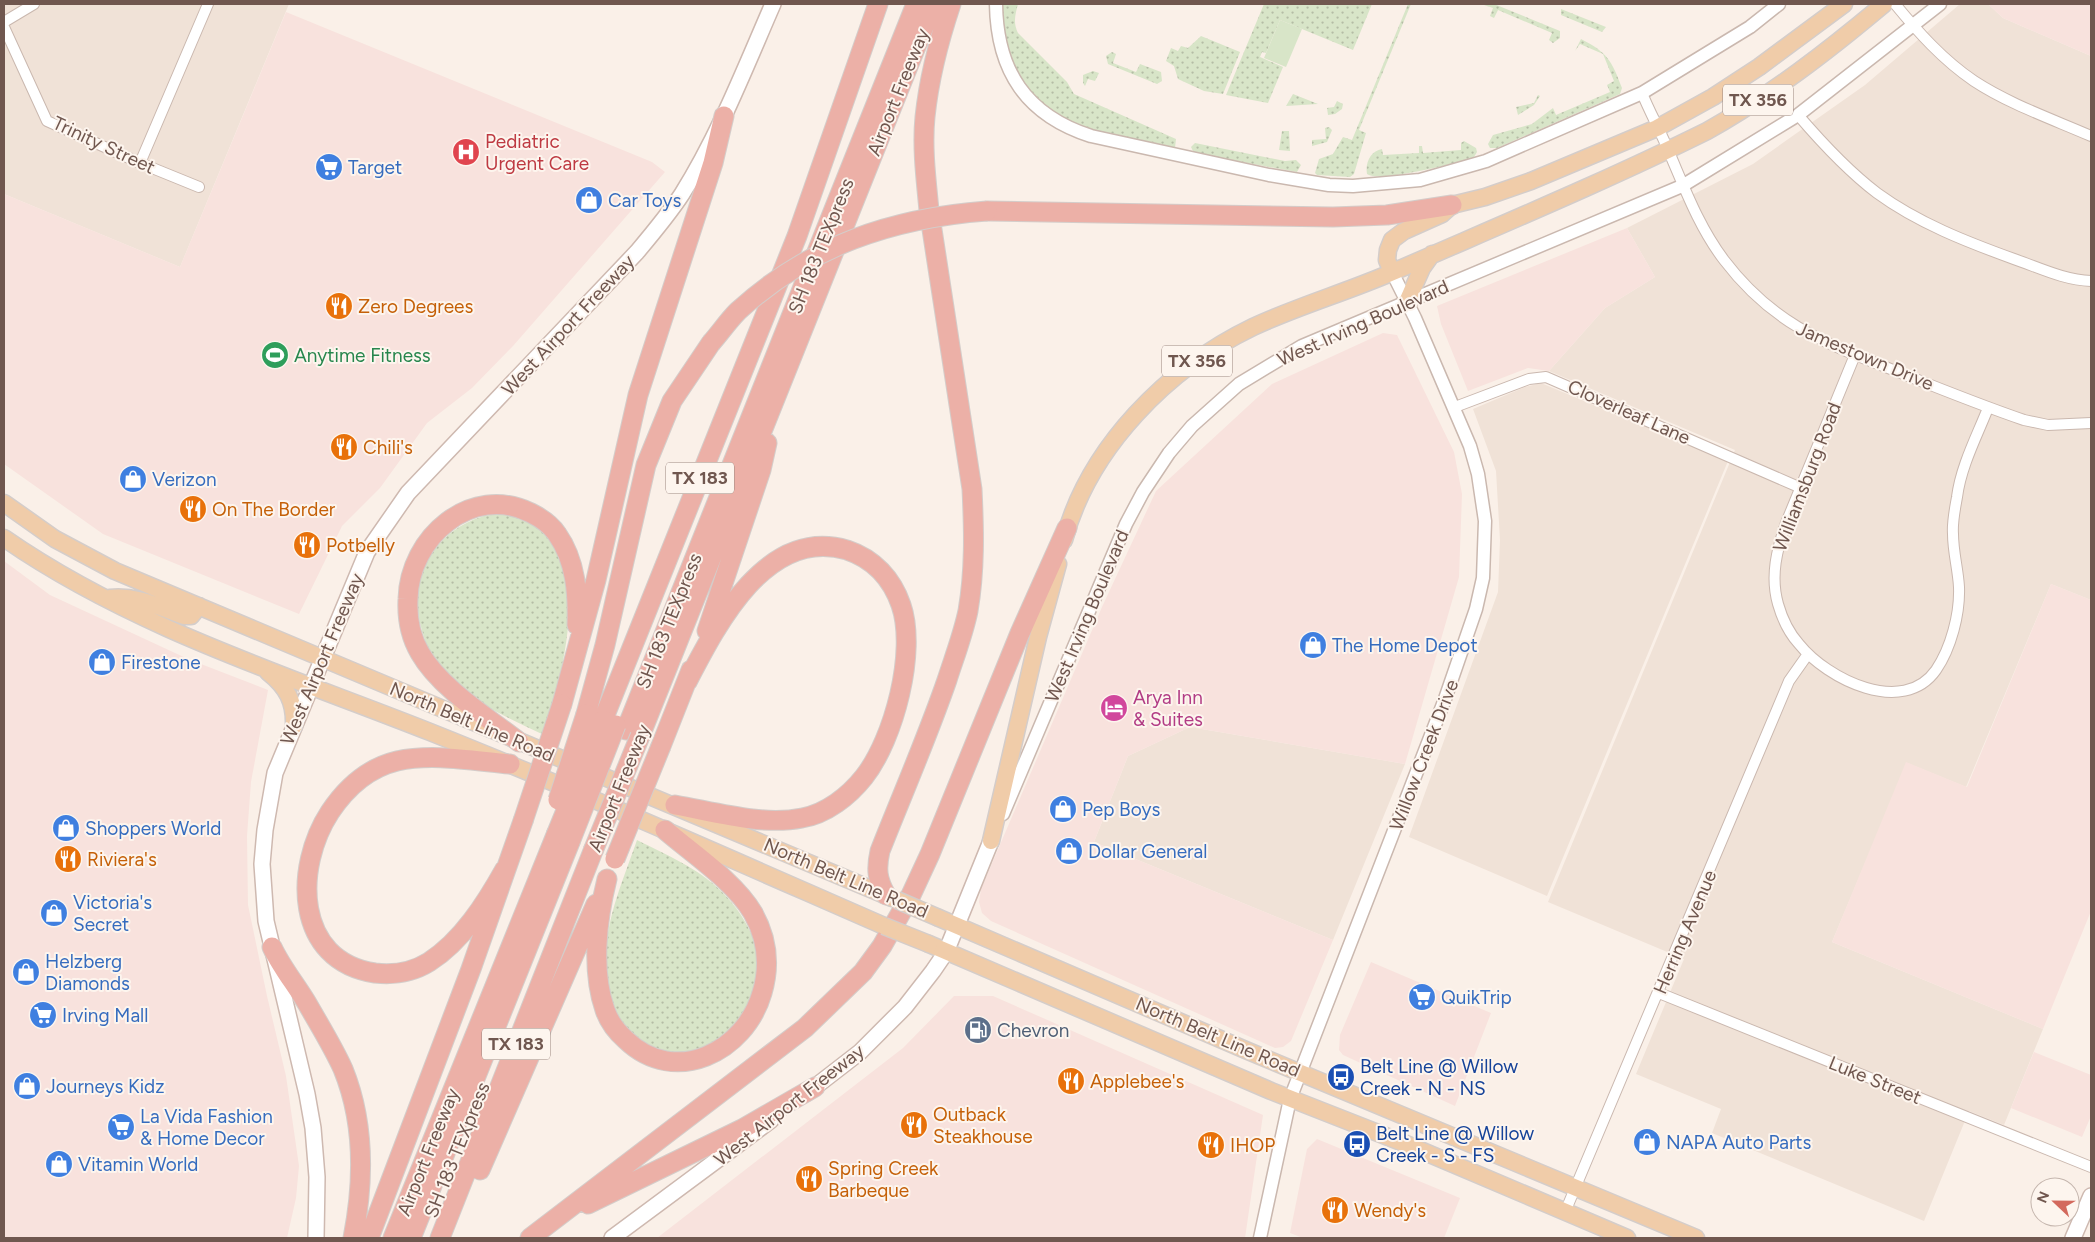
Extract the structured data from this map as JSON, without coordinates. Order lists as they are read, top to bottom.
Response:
{
  "streets": {
    "highway": ["Airport Freeway", "SH 183 TEXpress", "TX 183"],
    "main road": [
      "TX 356",
      "West Irving Boulevard",
      "West Airport Freeway",
      "North Belt Line Road"
    ],
    "street": [
      "Trinity Street",
      "Jamestown Drive",
      "Cloverleaf Lane",
      "Williamsburg Road",
      "Willow Creek Drive",
      "Herring Avenue",
      "Luke Street"
    ]
  },
  "crossings": [
    ["Airport Freeway", "SH 183 TEXpress"],
    ["TX 356", "Jamestown Drive"],
    ["West Irving Boulevard", "West Airport Freeway"],
    ["West Irving Boulevard", "Jamestown Drive"],
    ["West Irving Boulevard", "North Belt Line Road"],
    ["West Irving Boulevard", "Willow Creek Drive"],
    ["West Airport Freeway", "North Belt Line Road"],
    ["Jamestown Drive", "Williamsburg Road"],
    ["Cloverleaf Lane", "Williamsburg Road"],
    ["Cloverleaf Lane", "Willow Creek Drive"],
    ["Williamsburg Road", "Herring Avenue"],
    ["North Belt Line Road", "Willow Creek Drive"],
    ["North Belt Line Road", "Herring Avenue"],
    ["Herring Avenue", "Luke Street"]
  ],
  "places": {
    "hospital": ["Pediatric Urgent Care"],
    "supermarket": [
      "Target",
      "QuikTrip",
      "Irving Mall",
      "La Vida Fashion & Home Decor"
    ],
    "shop": [
      "Car Toys",
      "Verizon",
      "The Home Depot",
      "Firestone",
      "Pep Boys",
      "Shoppers World",
      "Dollar General",
      "Victoria's Secret",
      "Helzberg Diamonds",
      "Journeys Kidz",
      "NAPA Auto Parts",
      "Vitamin World"
    ],
    "restaurant": [
      "Zero Degrees",
      "Chili's",
      "On The Border",
      "Potbelly",
      "Riviera's",
      "Applebee's",
      "Outback Steakhouse",
      "IHOP",
      "Spring Creek Barbeque",
      "Wendy's"
    ],
    "sports": ["Anytime Fitness"],
    "hotel": ["Arya Inn & Suites"],
    "fuel station": ["Chevron"],
    "bus stop": ["Belt Line @ Willow Creek - N - NS", "Belt Line @ Willow Creek - S - FS"]
  },
  "north": "left"
}
